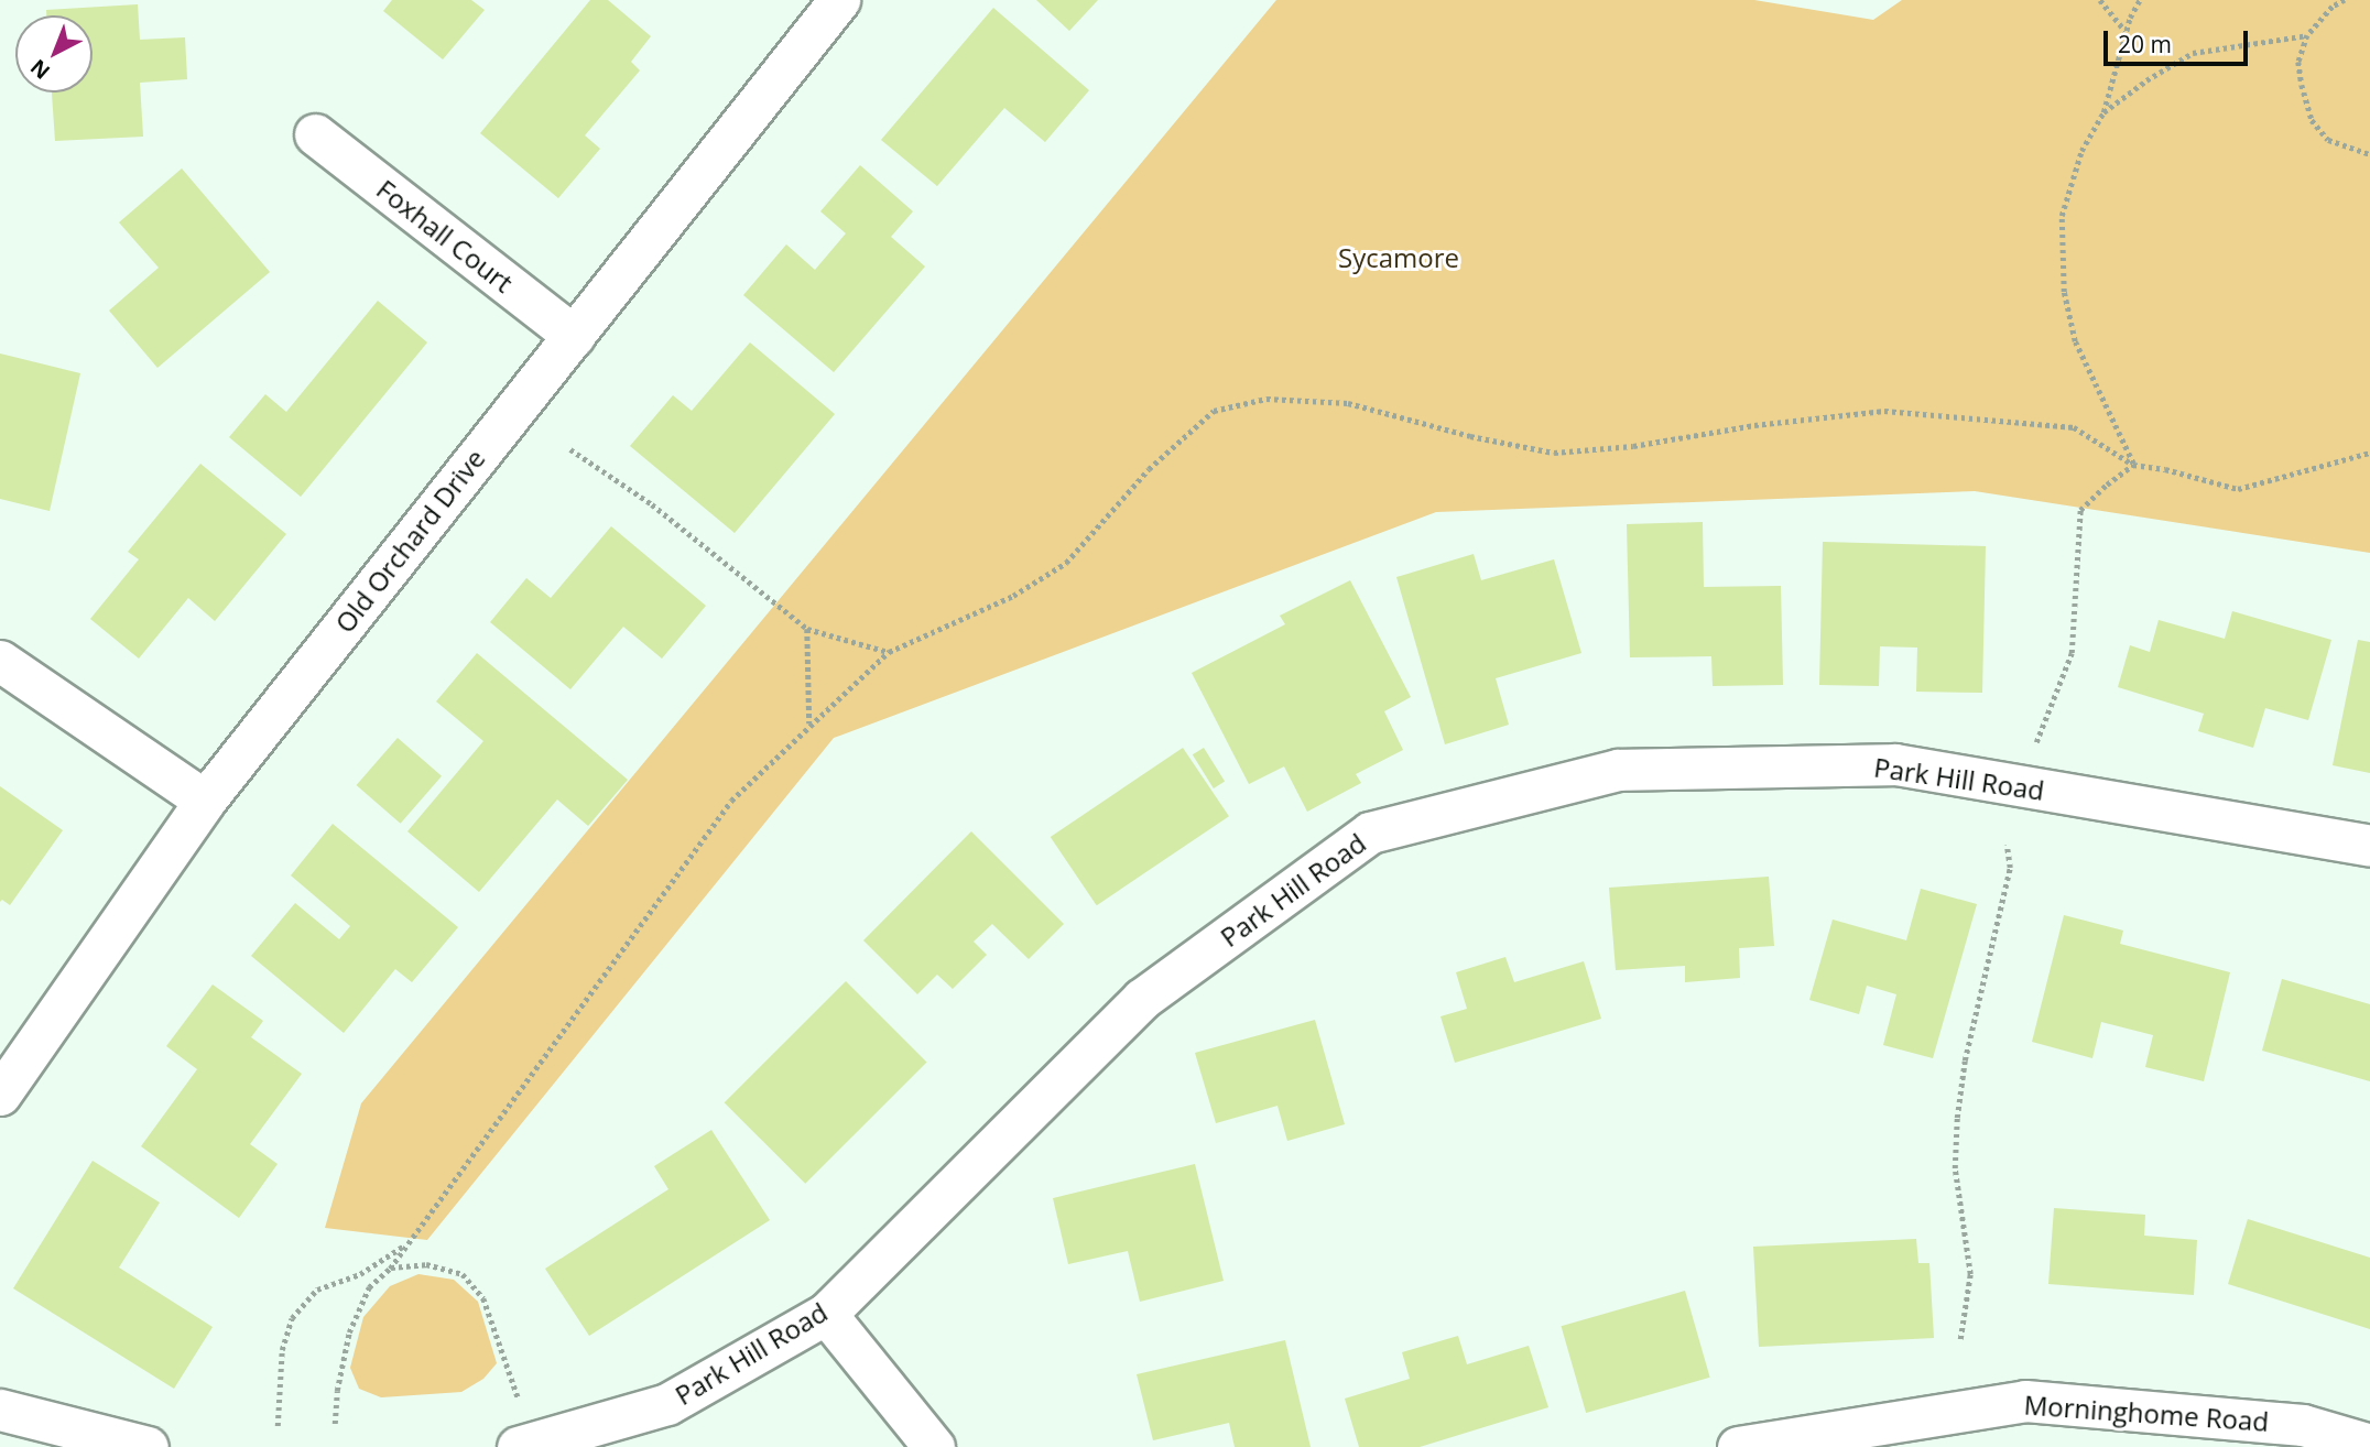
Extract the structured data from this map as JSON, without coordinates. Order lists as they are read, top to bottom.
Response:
{
  "streets": {
    "street": [
      "Foxhall Court",
      "Old Orchard Drive",
      "Park Hill Road",
      "Morninghome Road"
    ]
  },
  "crossings": [
    ["Foxhall Court", "Old Orchard Drive"]
  ],
  "parks": ["Sycamore"],
  "scale_bar": "20 m",
  "north": "bottom left"
}
